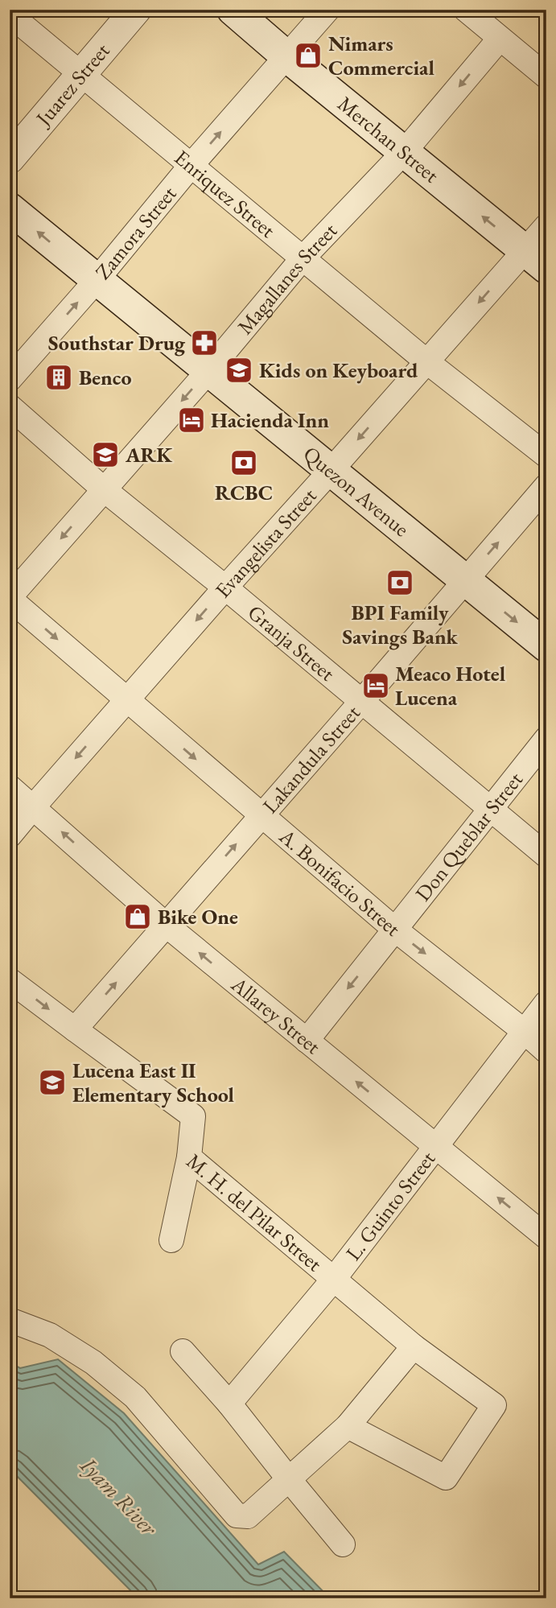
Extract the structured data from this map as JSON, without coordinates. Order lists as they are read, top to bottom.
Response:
{
  "streets": {
    "main road": ["Merchan Street", "Quezon Avenue"],
    "street": [
      "Juarez Street",
      "Enriquez Street",
      "Zamora Street",
      "Magallanes Street",
      "Evangelista Street",
      "Granja Street",
      "Lakandula Street",
      "Don Queblar Street",
      "A. Bonifacio Street",
      "Allarey Street",
      "L. Guinto Street",
      "M. H. del Pilar Street"
    ]
  },
  "crossings": [
    ["Juarez Street", "Enriquez Street"],
    ["Merchan Street", "Zamora Street"],
    ["Merchan Street", "Magallanes Street"],
    ["Merchan Street", "Evangelista Street"],
    ["Enriquez Street", "Zamora Street"],
    ["Enriquez Street", "Magallanes Street"],
    ["Enriquez Street", "Evangelista Street"],
    ["Zamora Street", "Quezon Avenue"],
    ["Magallanes Street", "Quezon Avenue"],
    ["Magallanes Street", "Granja Street"],
    ["Magallanes Street", "A. Bonifacio Street"],
    ["Quezon Avenue", "Evangelista Street"],
    ["Quezon Avenue", "Lakandula Street"],
    ["Evangelista Street", "Granja Street"],
    ["Evangelista Street", "A. Bonifacio Street"],
    ["Evangelista Street", "Allarey Street"],
    ["Granja Street", "Lakandula Street"],
    ["Granja Street", "Don Queblar Street"],
    ["Lakandula Street", "A. Bonifacio Street"],
    ["Lakandula Street", "Allarey Street"],
    ["Lakandula Street", "M. H. del Pilar Street"],
    ["Don Queblar Street", "A. Bonifacio Street"],
    ["Don Queblar Street", "Allarey Street"],
    ["A. Bonifacio Street", "L. Guinto Street"],
    ["Allarey Street", "L. Guinto Street"],
    ["L. Guinto Street", "M. H. del Pilar Street"]
  ],
  "one_way": [
    "Merchan Street",
    "Zamora Street",
    "Magallanes Street",
    "Evangelista Street",
    "Lakandula Street",
    "Don Queblar Street",
    "A. Bonifacio Street",
    "Allarey Street"
  ],
  "water": ["Iyam River"],
  "places": {
    "shop": ["Nimars Commercial", "Bike One"],
    "pharmacy": ["Southstar Drug"],
    "school or university": ["Kids on Keyboard", "ARK", "Lucena East Ⅱ Elementary School"],
    "building": ["Benco"],
    "hotel": ["Hacienda Inn", "Meaco Hotel Lucena"],
    "bank": ["RCBC", "BPI Family Savings Bank"]
  }
}
